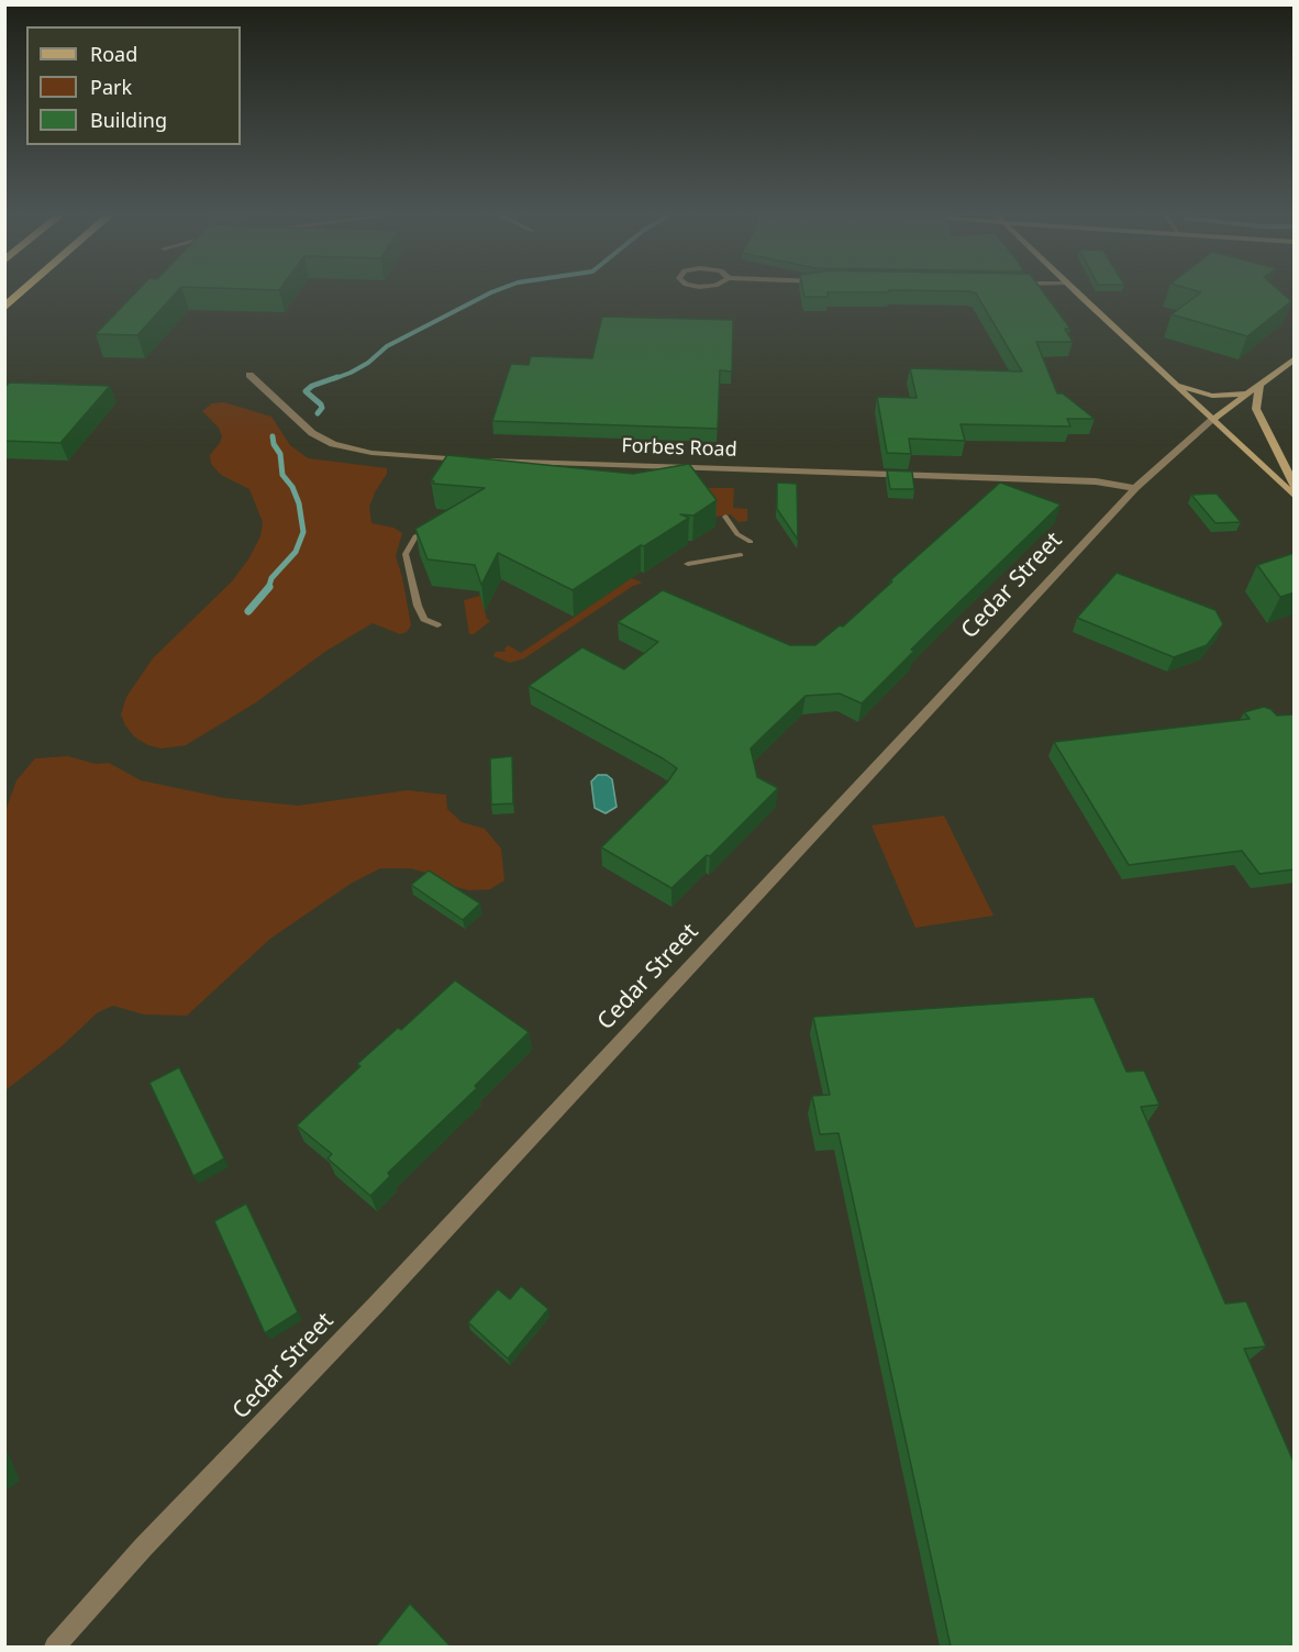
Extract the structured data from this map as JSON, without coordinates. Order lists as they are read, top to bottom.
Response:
{
  "streets": {
    "main road": ["Cedar Street"],
    "street": ["Forbes Road"]
  },
  "crossings": [
    ["Forbes Road", "Cedar Street"]
  ],
  "legend": ["Road", "Park", "Building"]
}
